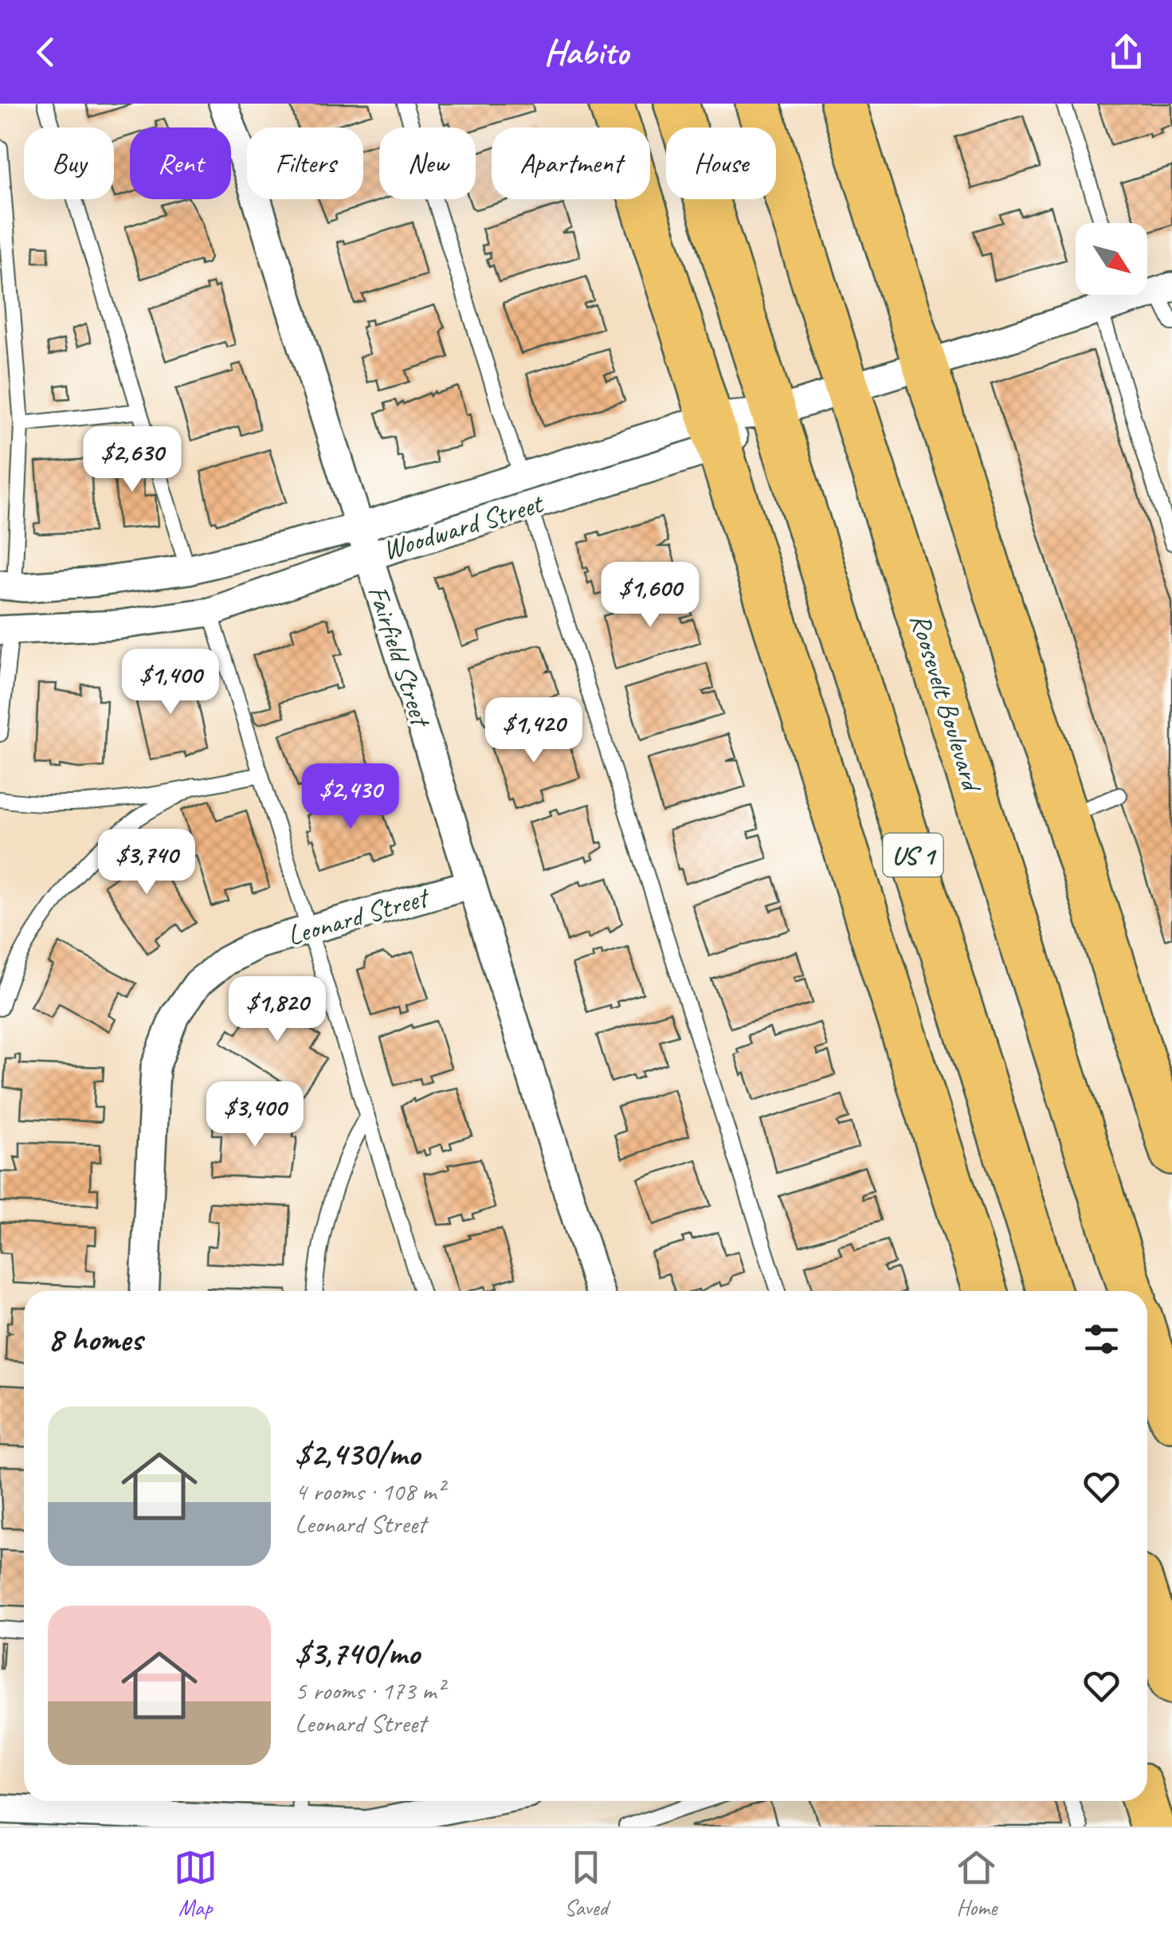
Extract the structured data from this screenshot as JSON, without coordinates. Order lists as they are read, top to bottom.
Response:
{
  "streets": {
    "highway": ["Roosevelt Boulevard", "US 1"],
    "street": ["Woodward Street", "Fairfield Street", "Leonard Street"]
  },
  "crossings": [
    ["Woodward Street", "Fairfield Street"],
    ["Woodward Street", "Roosevelt Boulevard"],
    ["Woodward Street", "US 1"],
    ["Fairfield Street", "Leonard Street"]
  ],
  "north": "bottom right",
  "page": {
    "header": "Habito",
    "chip": [
      "Buy",
      "Rent",
      "Filters",
      "New",
      "Apartment",
      "House"
    ],
    "price": [
      "$2,630",
      "$1,600",
      "$1,400",
      "$1,420",
      "$2,430",
      "$3,740",
      "$1,820",
      "$3,400"
    ],
    "heading": "8 homes",
    "list": [
      {
        "name": "$2,430/mo",
        "note": "4 rooms · 108 m² · Leonard Street"
      },
      {
        "name": "$3,740/mo",
        "note": "5 rooms · 173 m² · Leonard Street"
      }
    ],
    "tabs": ["Map", "Saved", "Home"]
  }
}
